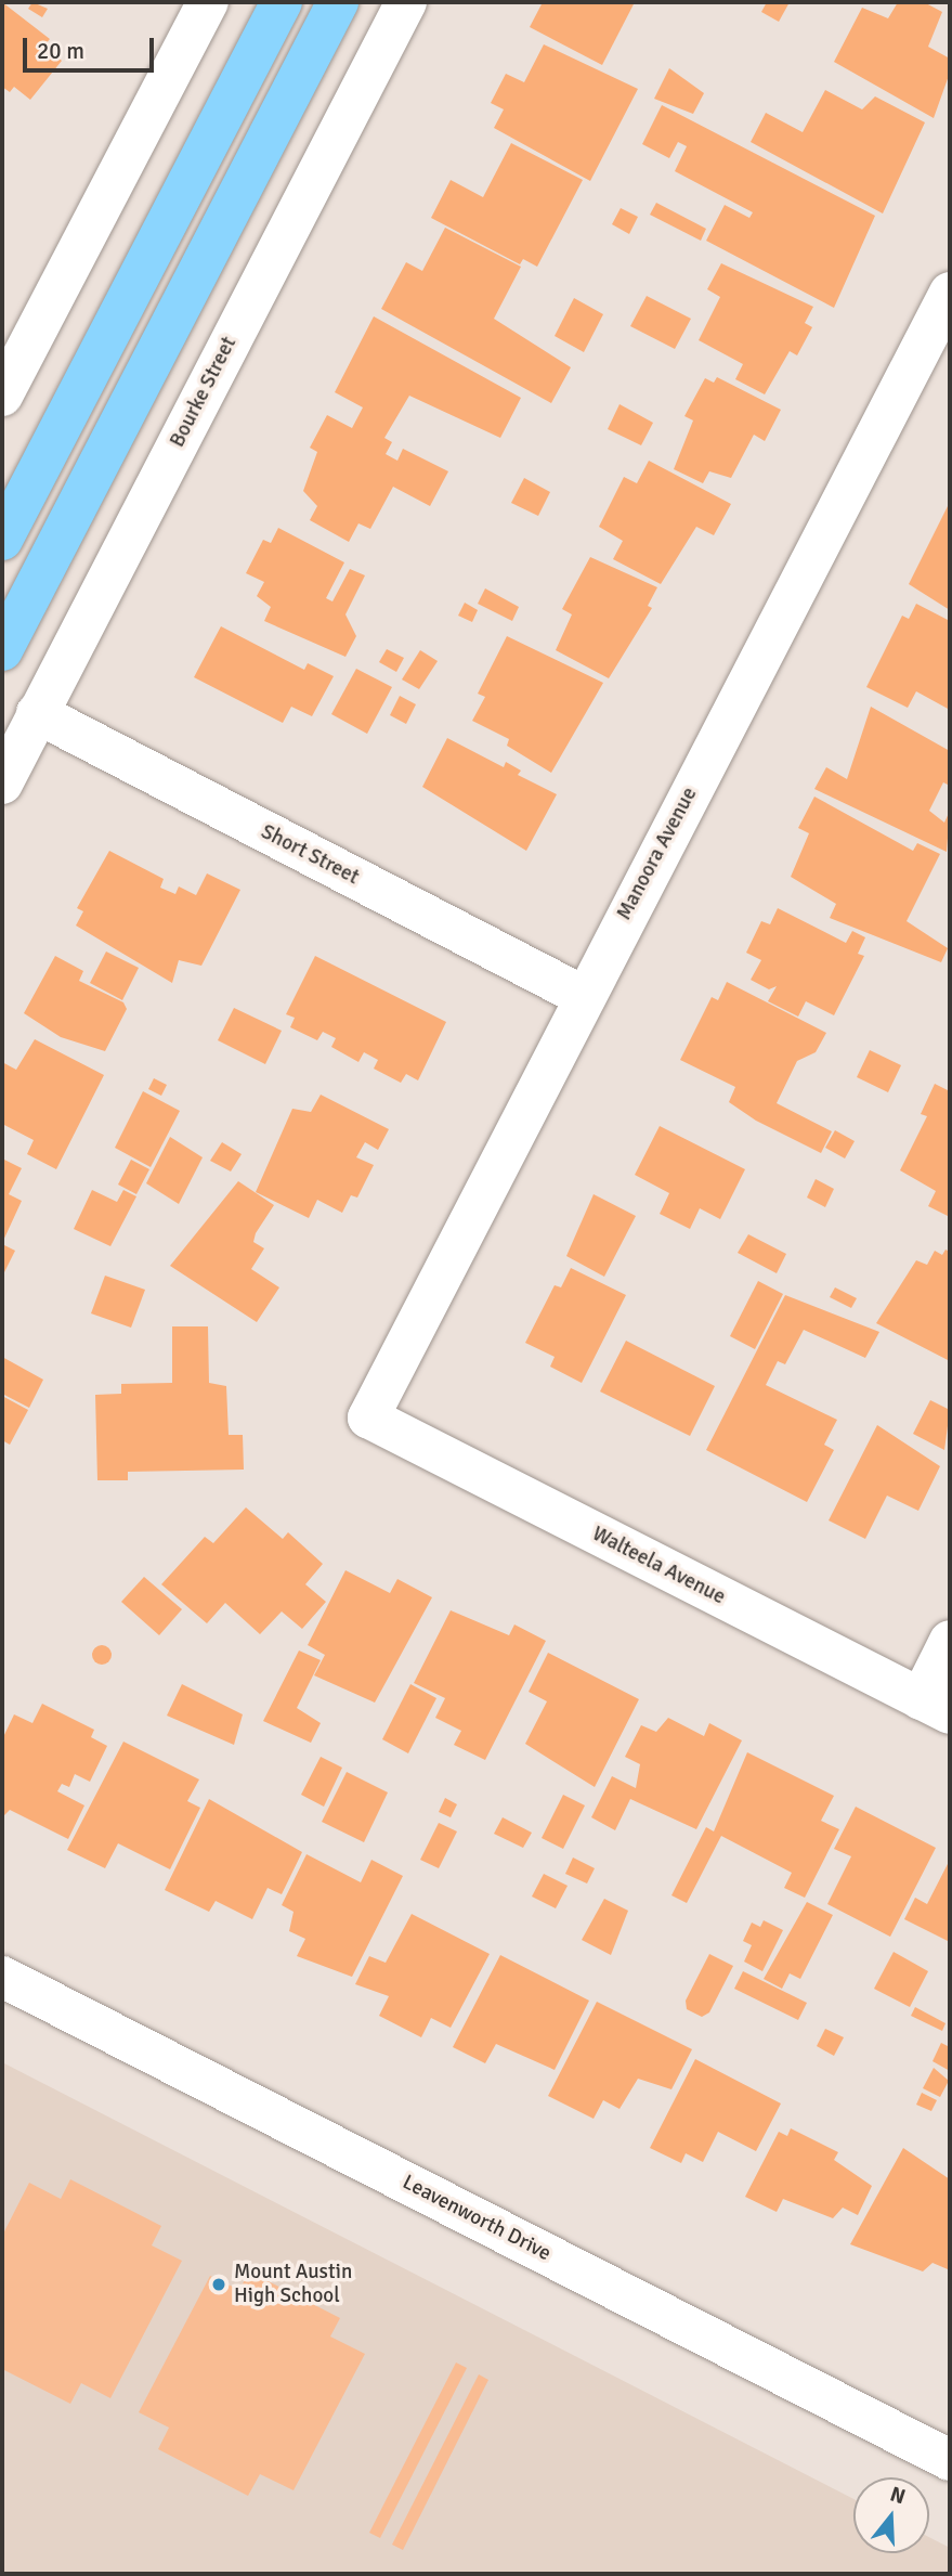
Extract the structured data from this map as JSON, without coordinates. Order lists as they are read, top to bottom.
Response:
{
  "streets": {
    "street": [
      "Bourke Street",
      "Manoora Avenue",
      "Short Street",
      "Walteela Avenue",
      "Leavenworth Drive"
    ]
  },
  "crossings": [
    ["Bourke Street", "Short Street"],
    ["Manoora Avenue", "Short Street"],
    ["Manoora Avenue", "Walteela Avenue"]
  ],
  "places": ["Mount Austin High School"],
  "scale_bar": "20 m",
  "north": "top"
}
